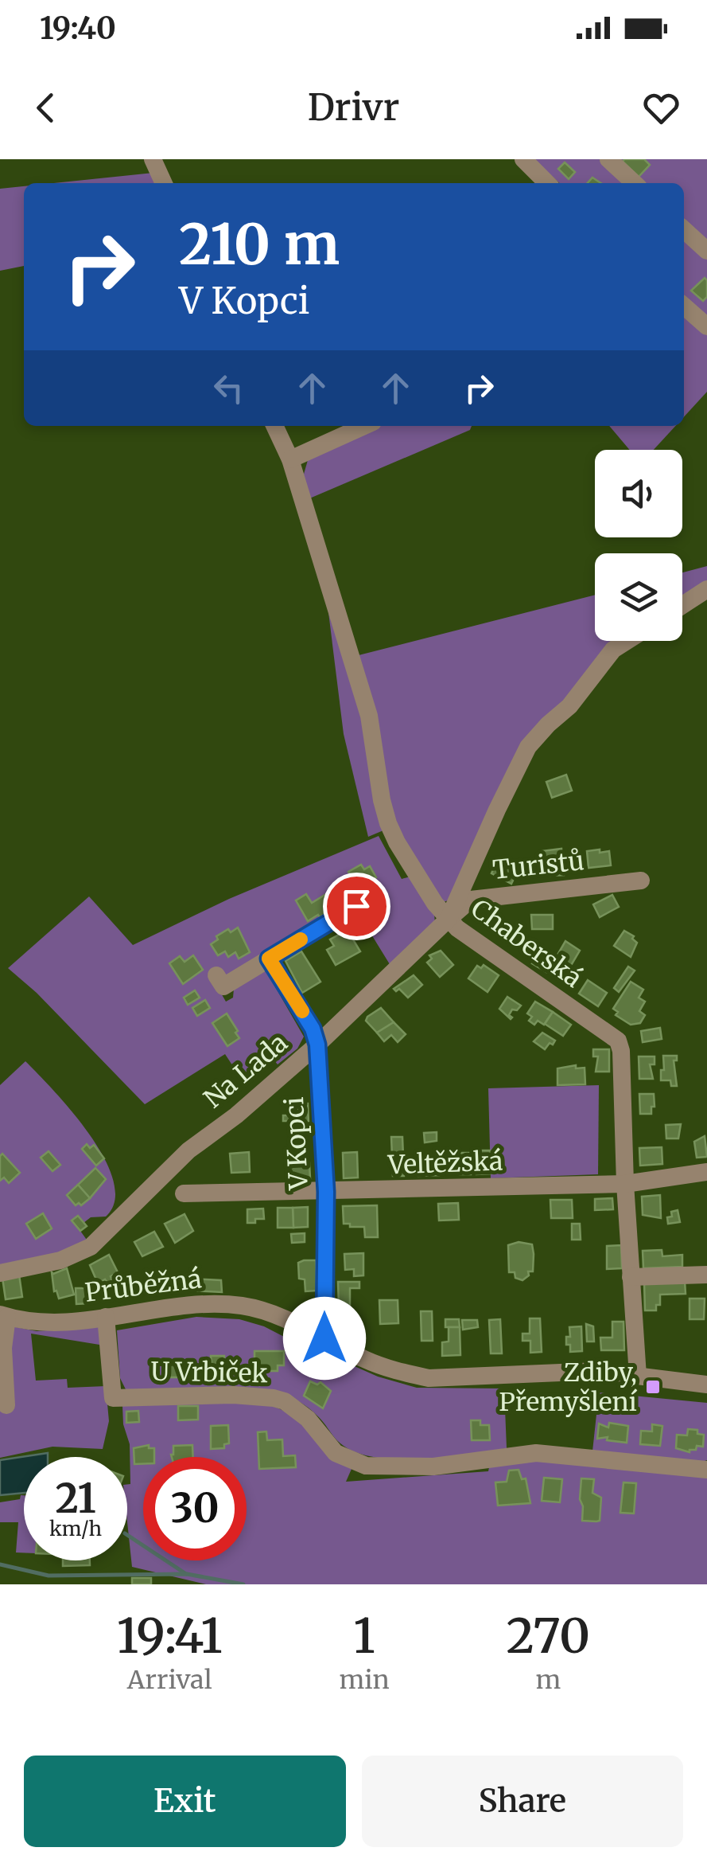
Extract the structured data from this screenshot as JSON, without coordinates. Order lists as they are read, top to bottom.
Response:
{
  "streets": {
    "street": [
      "Turistů",
      "Chaberská",
      "Na Lada",
      "V Kopci",
      "Veltěžská",
      "Průběžná",
      "U Vrbiček"
    ]
  },
  "crossings": [
    ["Turistů", "Chaberská"],
    ["Turistů", "Na Lada"],
    ["Chaberská", "Na Lada"],
    ["Chaberská", "Veltěžská"],
    ["Chaberská", "Průběžná"],
    ["Na Lada", "V Kopci"],
    ["V Kopci", "Veltěžská"],
    ["V Kopci", "Průběžná"],
    ["Průběžná", "U Vrbiček"]
  ],
  "places": {
    "transit": ["Zdiby, Přemyšlení"]
  },
  "page": {
    "status": "19:40",
    "header": "Drivr",
    "turn": ["210 m", "V Kopci"],
    "speed": "21 km/h",
    "limit": "30",
    "eta": [
      "19:41",
      "Arrival",
      "1",
      "min",
      "270",
      "m"
    ],
    "buttons": ["Exit", "Share"]
  }
}
